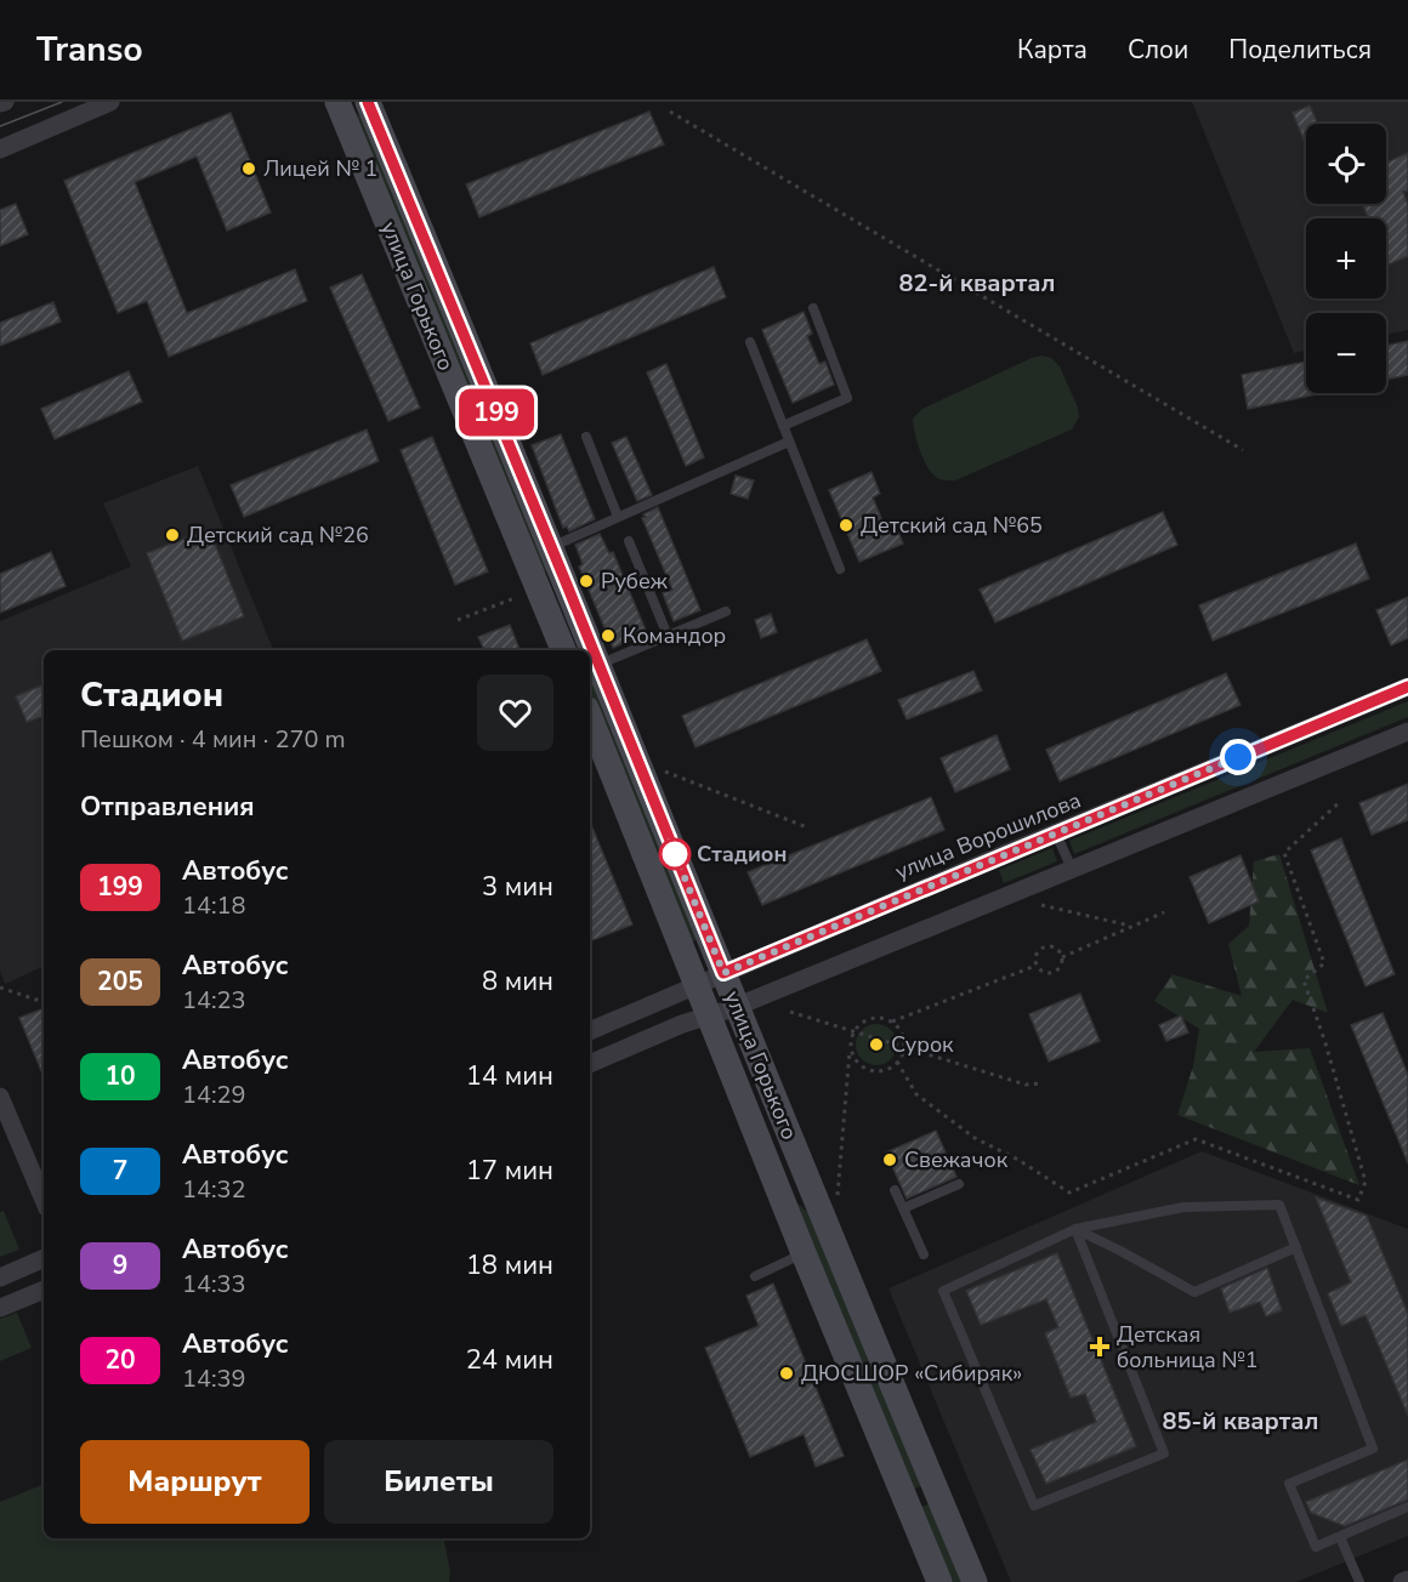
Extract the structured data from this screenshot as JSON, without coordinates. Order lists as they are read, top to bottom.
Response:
{
  "streets": {
    "main road": ["улица Горького"],
    "street": ["улица Ворошилова"]
  },
  "crossings": [
    ["улица Горького", "улица Ворошилова"]
  ],
  "districts": ["82-й квартал", "85-й квартал"],
  "places": {
    "other": [
      "Лицей № 1",
      "Детский сад №65",
      "Детский сад №26",
      "Рубеж",
      "Командор",
      "Стадион",
      "Сурок",
      "Свежачок",
      "ДЮСШОР «Сибиряк»"
    ],
    "health": ["Детская больница №1"]
  },
  "lines": ["bus line 199"],
  "page": {
    "header": "Transo",
    "nav": ["Карта", "Слои", "Поделиться"],
    "on_map": "199",
    "map_buttons": ["+", "−"],
    "heading": [
      ["Стадион", "Пешком · 4 мин · 270 m"],
      "Отправления"
    ],
    "list": [
      {
        "mark": "199",
        "name": "Автобус",
        "note": "14:18",
        "value": "3 мин"
      },
      {
        "mark": "205",
        "name": "Автобус",
        "note": "14:23",
        "value": "8 мин"
      },
      {
        "mark": "10",
        "name": "Автобус",
        "note": "14:29",
        "value": "14 мин"
      },
      {
        "mark": "7",
        "name": "Автобус",
        "note": "14:32",
        "value": "17 мин"
      },
      {
        "mark": "9",
        "name": "Автобус",
        "note": "14:33",
        "value": "18 мин"
      },
      {
        "mark": "20",
        "name": "Автобус",
        "note": "14:39",
        "value": "24 мин"
      }
    ],
    "buttons": ["Маршрут", "Билеты"]
  }
}
